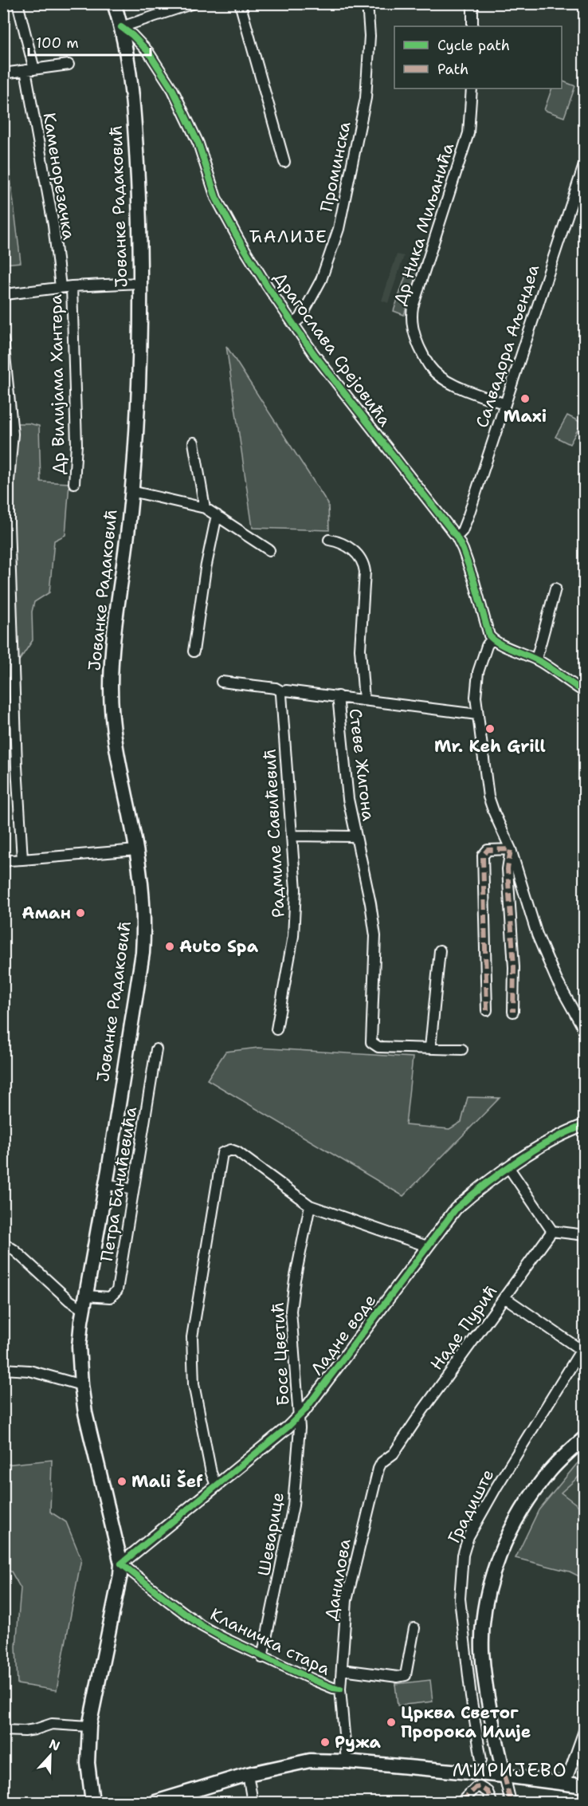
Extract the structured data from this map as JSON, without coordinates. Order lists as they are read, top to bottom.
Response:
{
  "streets": {
    "main road": ["Јованке Радаковић"],
    "street": [
      "Проминска",
      "Каменорезачка",
      "Др Ника Миљанића",
      "Салвадора Аљендеа",
      "Драгослава Срејовића",
      "Др Вилијама Хантера",
      "Стеве Жигона",
      "Радмиле Савићевић",
      "Петра Банићевића",
      "Наде Пурић",
      "Ладне воде",
      "Босе Цветић",
      "Градиште",
      "Шеварице",
      "Данилова",
      "Кланичка стара"
    ]
  },
  "crossings": [
    ["Проминска", "Драгослава Срејовића"],
    ["Јованке Радаковић", "Драгослава Срејовића"],
    ["Јованке Радаковић", "Петра Банићевића"],
    ["Јованке Радаковић", "Ладне воде"],
    ["Јованке Радаковић", "Кланичка стара"],
    ["Др Ника Миљанића", "Салвадора Аљендеа"],
    ["Салвадора Аљендеа", "Драгослава Срејовића"],
    ["Стеве Жигона", "Радмиле Савићевић"],
    ["Наде Пурић", "Данилова"],
    ["Ладне воде", "Босе Цветић"],
    ["Ладне воде", "Шеварице"],
    ["Ладне воде", "Кланичка стара"],
    ["Босе Цветић", "Шеварице"],
    ["Шеварице", "Кланичка стара"],
    ["Данилова", "Кланичка стара"]
  ],
  "districts": ["ЋАЛИЈЕ", "МИРИЈЕВО"],
  "places": [
    "Maxi",
    "Mr. Keh Grill",
    "Аман",
    "Auto Spa",
    "Mali Šef",
    "Црква Светог Пророка Илије",
    "Ружа"
  ],
  "legend": ["Cycle path", "Path"],
  "scale_bar": "100 m",
  "north": "top"
}
